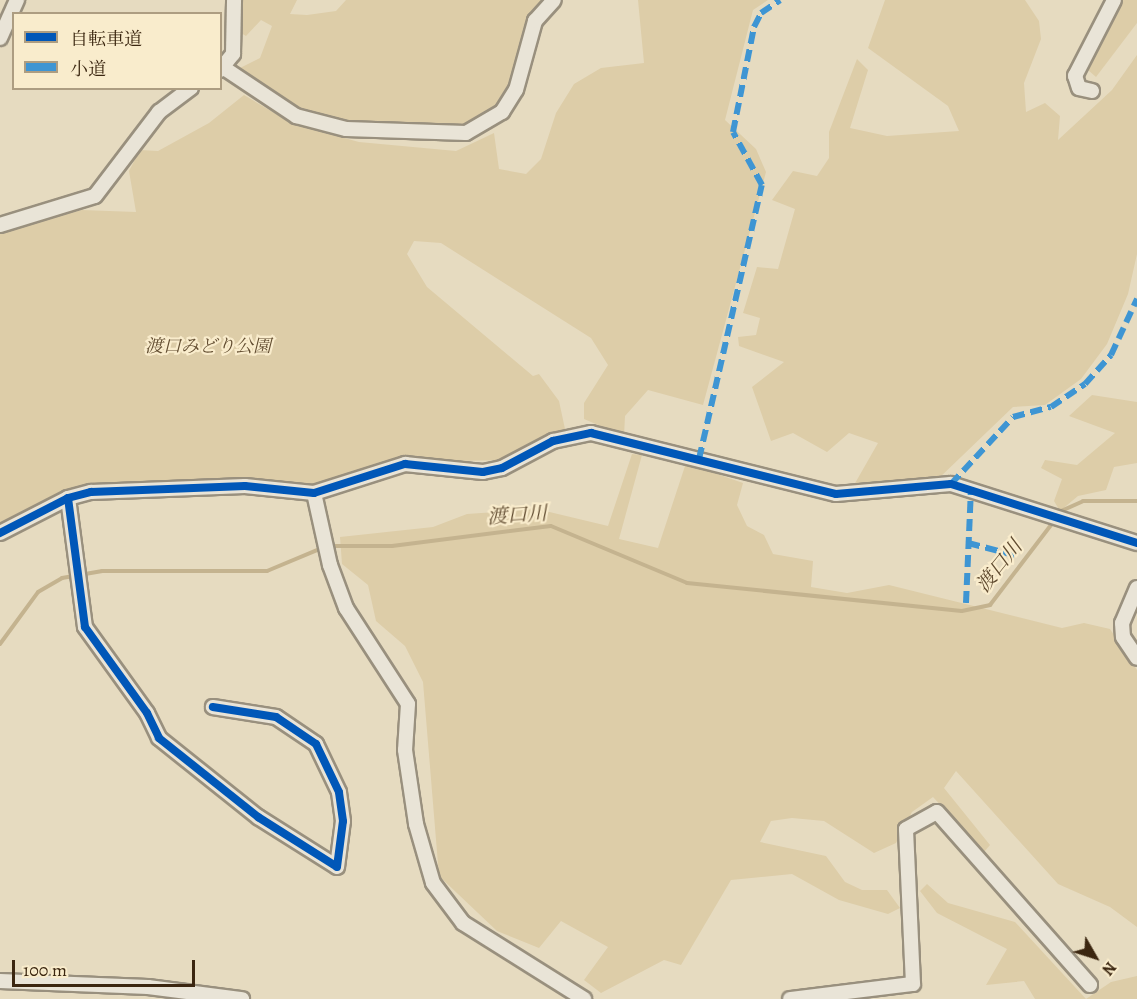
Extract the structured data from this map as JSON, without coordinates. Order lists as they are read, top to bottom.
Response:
{
  "water": ["渡口川"],
  "parks": ["渡口みどり公園"],
  "legend": ["自転車道", "小道"],
  "scale_bar": "100 m",
  "north": "bottom right"
}
